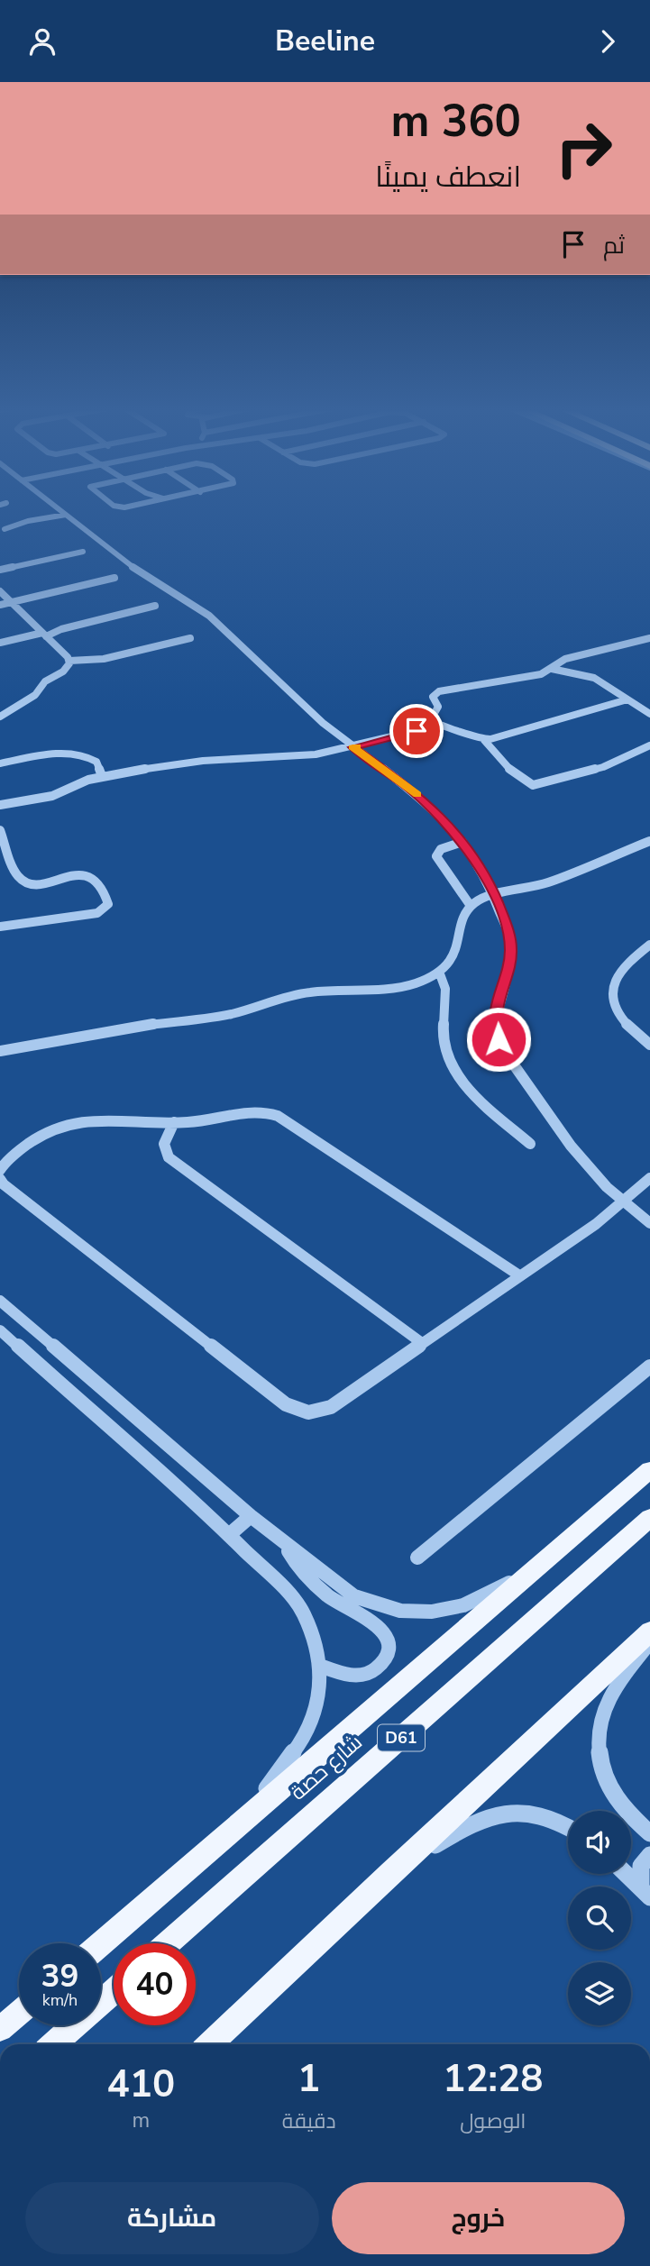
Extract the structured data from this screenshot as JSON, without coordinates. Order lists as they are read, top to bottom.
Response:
{
  "streets": {
    "main road": ["D61", "شارع حصة"]
  },
  "page": {
    "header": "Beeline",
    "turn": ["360 m", "انعطف يمينًا"],
    "then": "ثم",
    "speed": "39 km/h",
    "limit": "40",
    "eta": [
      "12:28",
      "الوصول",
      "1",
      "دقيقة",
      "410",
      "m"
    ],
    "buttons": ["خروج", "مشاركة"]
  }
}
